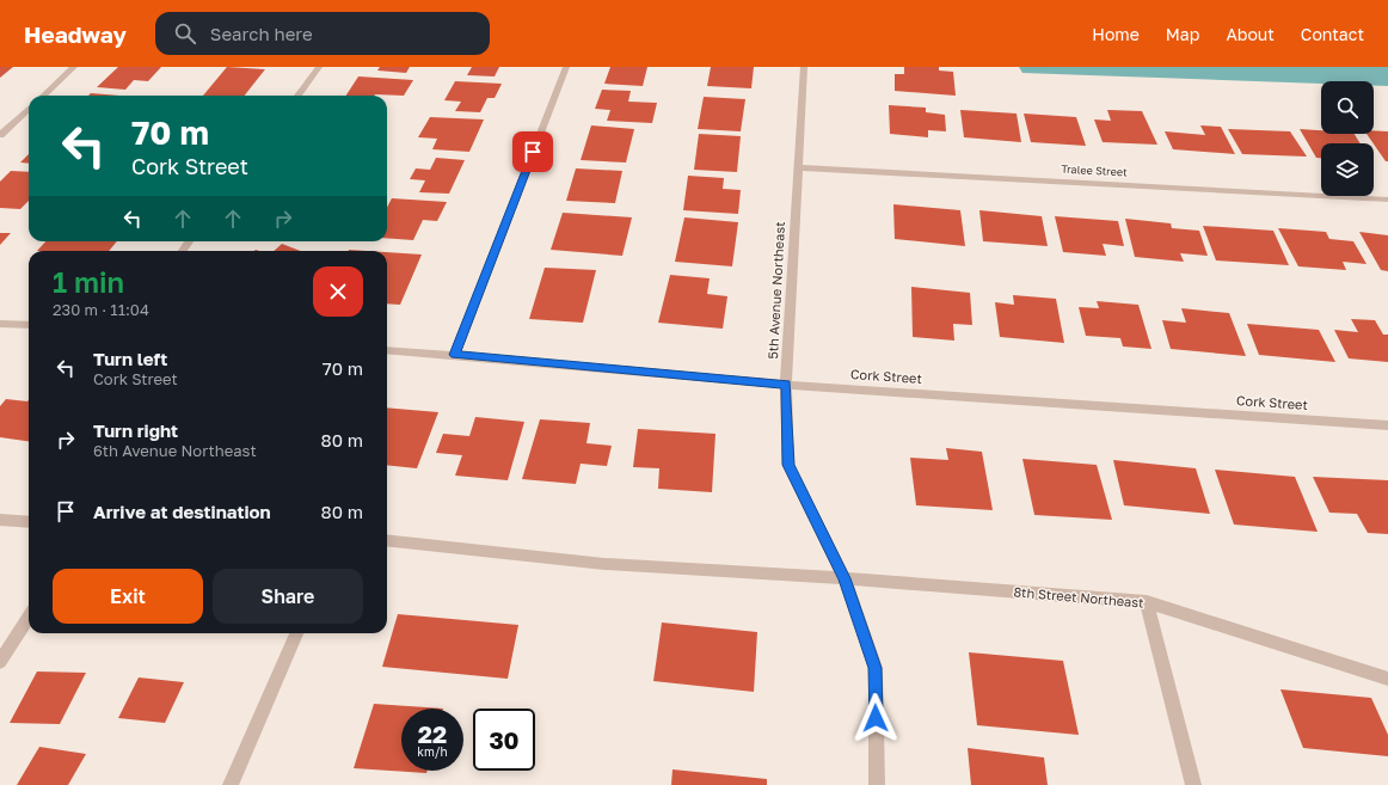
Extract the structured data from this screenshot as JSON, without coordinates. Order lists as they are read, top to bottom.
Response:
{
  "streets": {
    "street": [
      "Tralee Street",
      "5th Avenue Northeast",
      "Cork Street",
      "8th Street Northeast"
    ]
  },
  "crossings": [
    ["Tralee Street", "5th Avenue Northeast"],
    ["5th Avenue Northeast", "Cork Street"],
    ["5th Avenue Northeast", "8th Street Northeast"]
  ],
  "page": {
    "header": "Headway",
    "search": "Search here",
    "nav": [
      "Home",
      "Map",
      "About",
      "Contact"
    ],
    "turn": ["70 m", "Cork Street"],
    "heading": ["1 min", "230 m · 11:04"],
    "list": [
      {
        "name": "Turn left",
        "note": "Cork Street",
        "value": "70 m"
      },
      {
        "name": "Turn right",
        "note": "6th Avenue Northeast",
        "value": "80 m"
      },
      {
        "name": "Arrive at destination",
        "value": "80 m"
      }
    ],
    "buttons": ["Exit", "Share"],
    "speed": "22 km/h",
    "limit": "30"
  }
}
